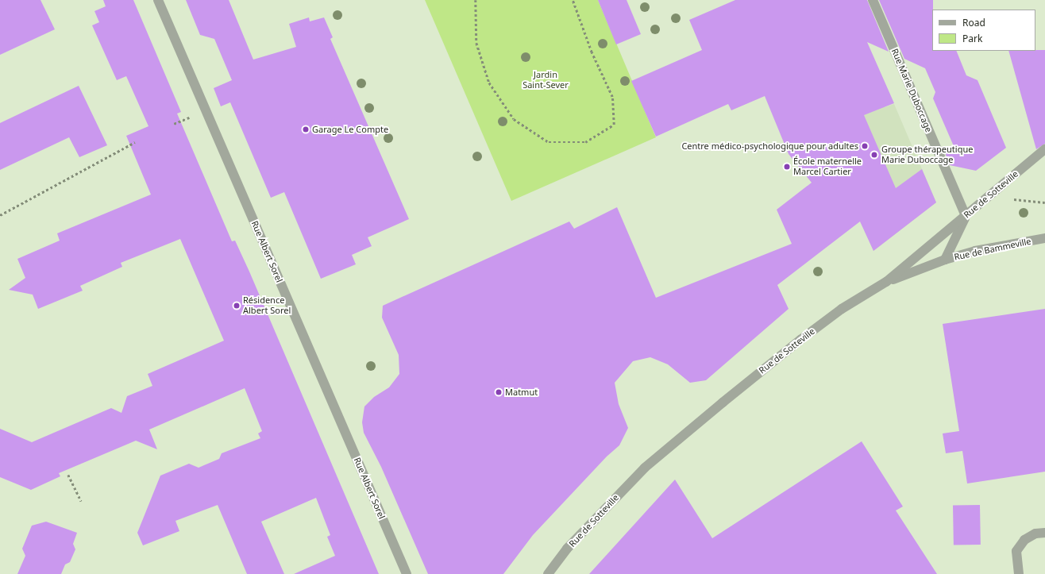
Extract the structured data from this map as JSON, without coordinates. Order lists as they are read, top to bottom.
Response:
{
  "streets": {
    "street": [
      "Rue Marie Duboccage",
      "Rue de Sotteville",
      "Rue de Bammeville",
      "Rue Albert Sorel"
    ]
  },
  "crossings": [
    ["Rue Marie Duboccage", "Rue de Sotteville"],
    ["Rue de Sotteville", "Rue de Bammeville"]
  ],
  "parks": ["Jardin Saint-Sever"],
  "places": [
    "Garage Le Compte",
    "Centre médico-psychologique pour adultes",
    "Groupe thérapeutique Marie Duboccage",
    "École maternelle Marcel Cartier",
    "Résidence Albert Sorel",
    "Matmut"
  ],
  "legend": ["Road", "Park"]
}
